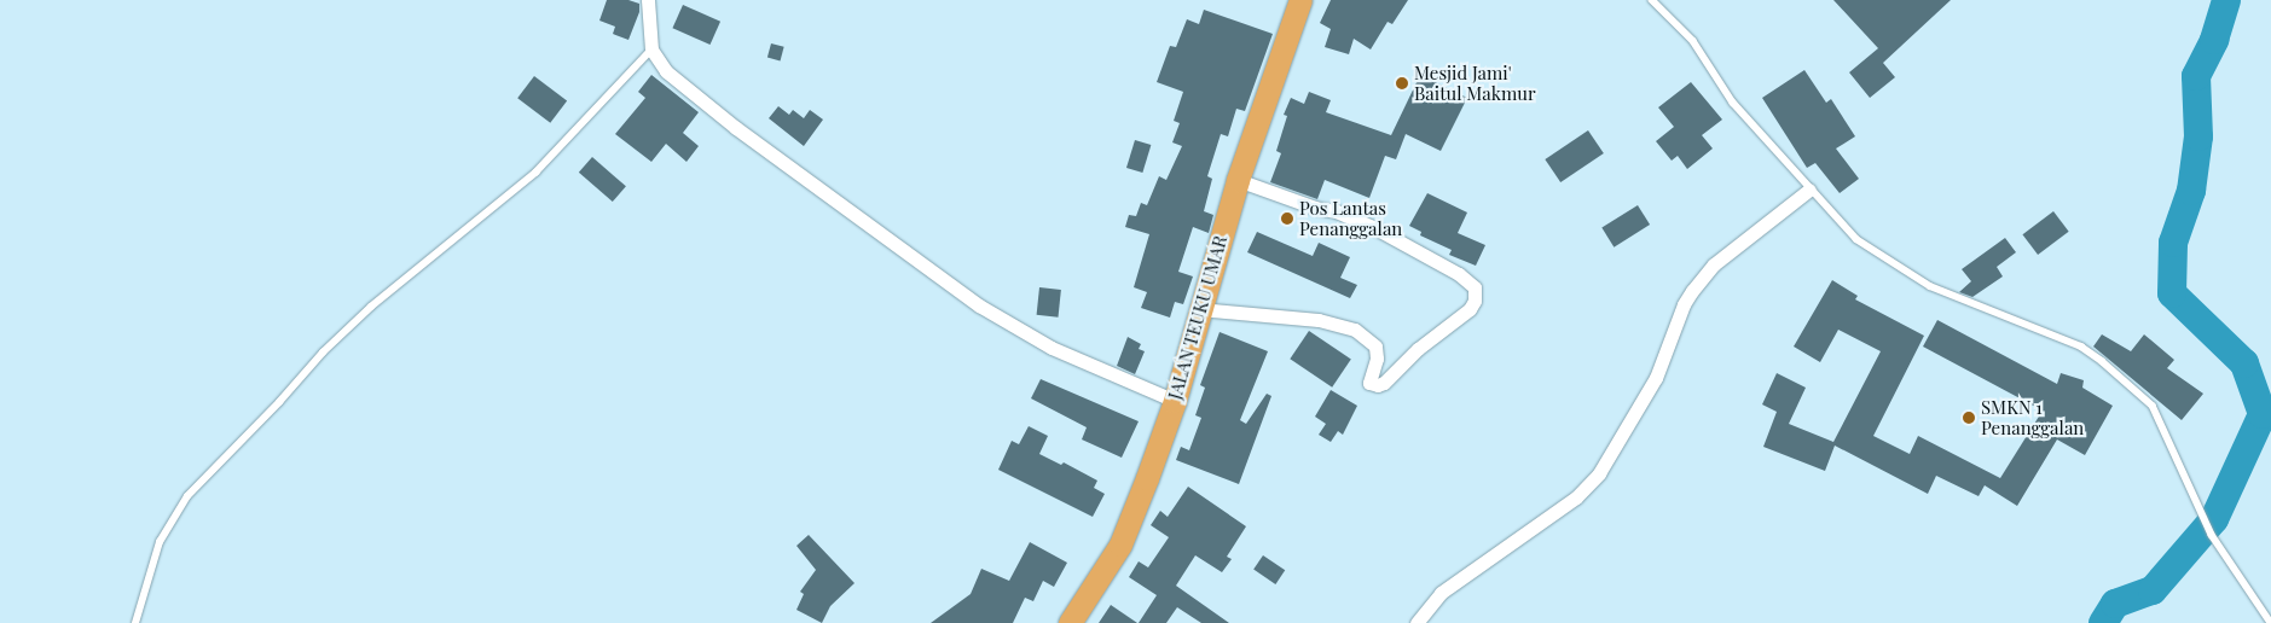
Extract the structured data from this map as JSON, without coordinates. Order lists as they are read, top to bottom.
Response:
{
  "streets": {
    "highway": ["JALAN TEUKU UMAR"]
  },
  "places": ["Mesjid Jami' Baitul Makmur", "Pos Lantas Penanggalan", "SMKN 1 Penanggalan"]
}
